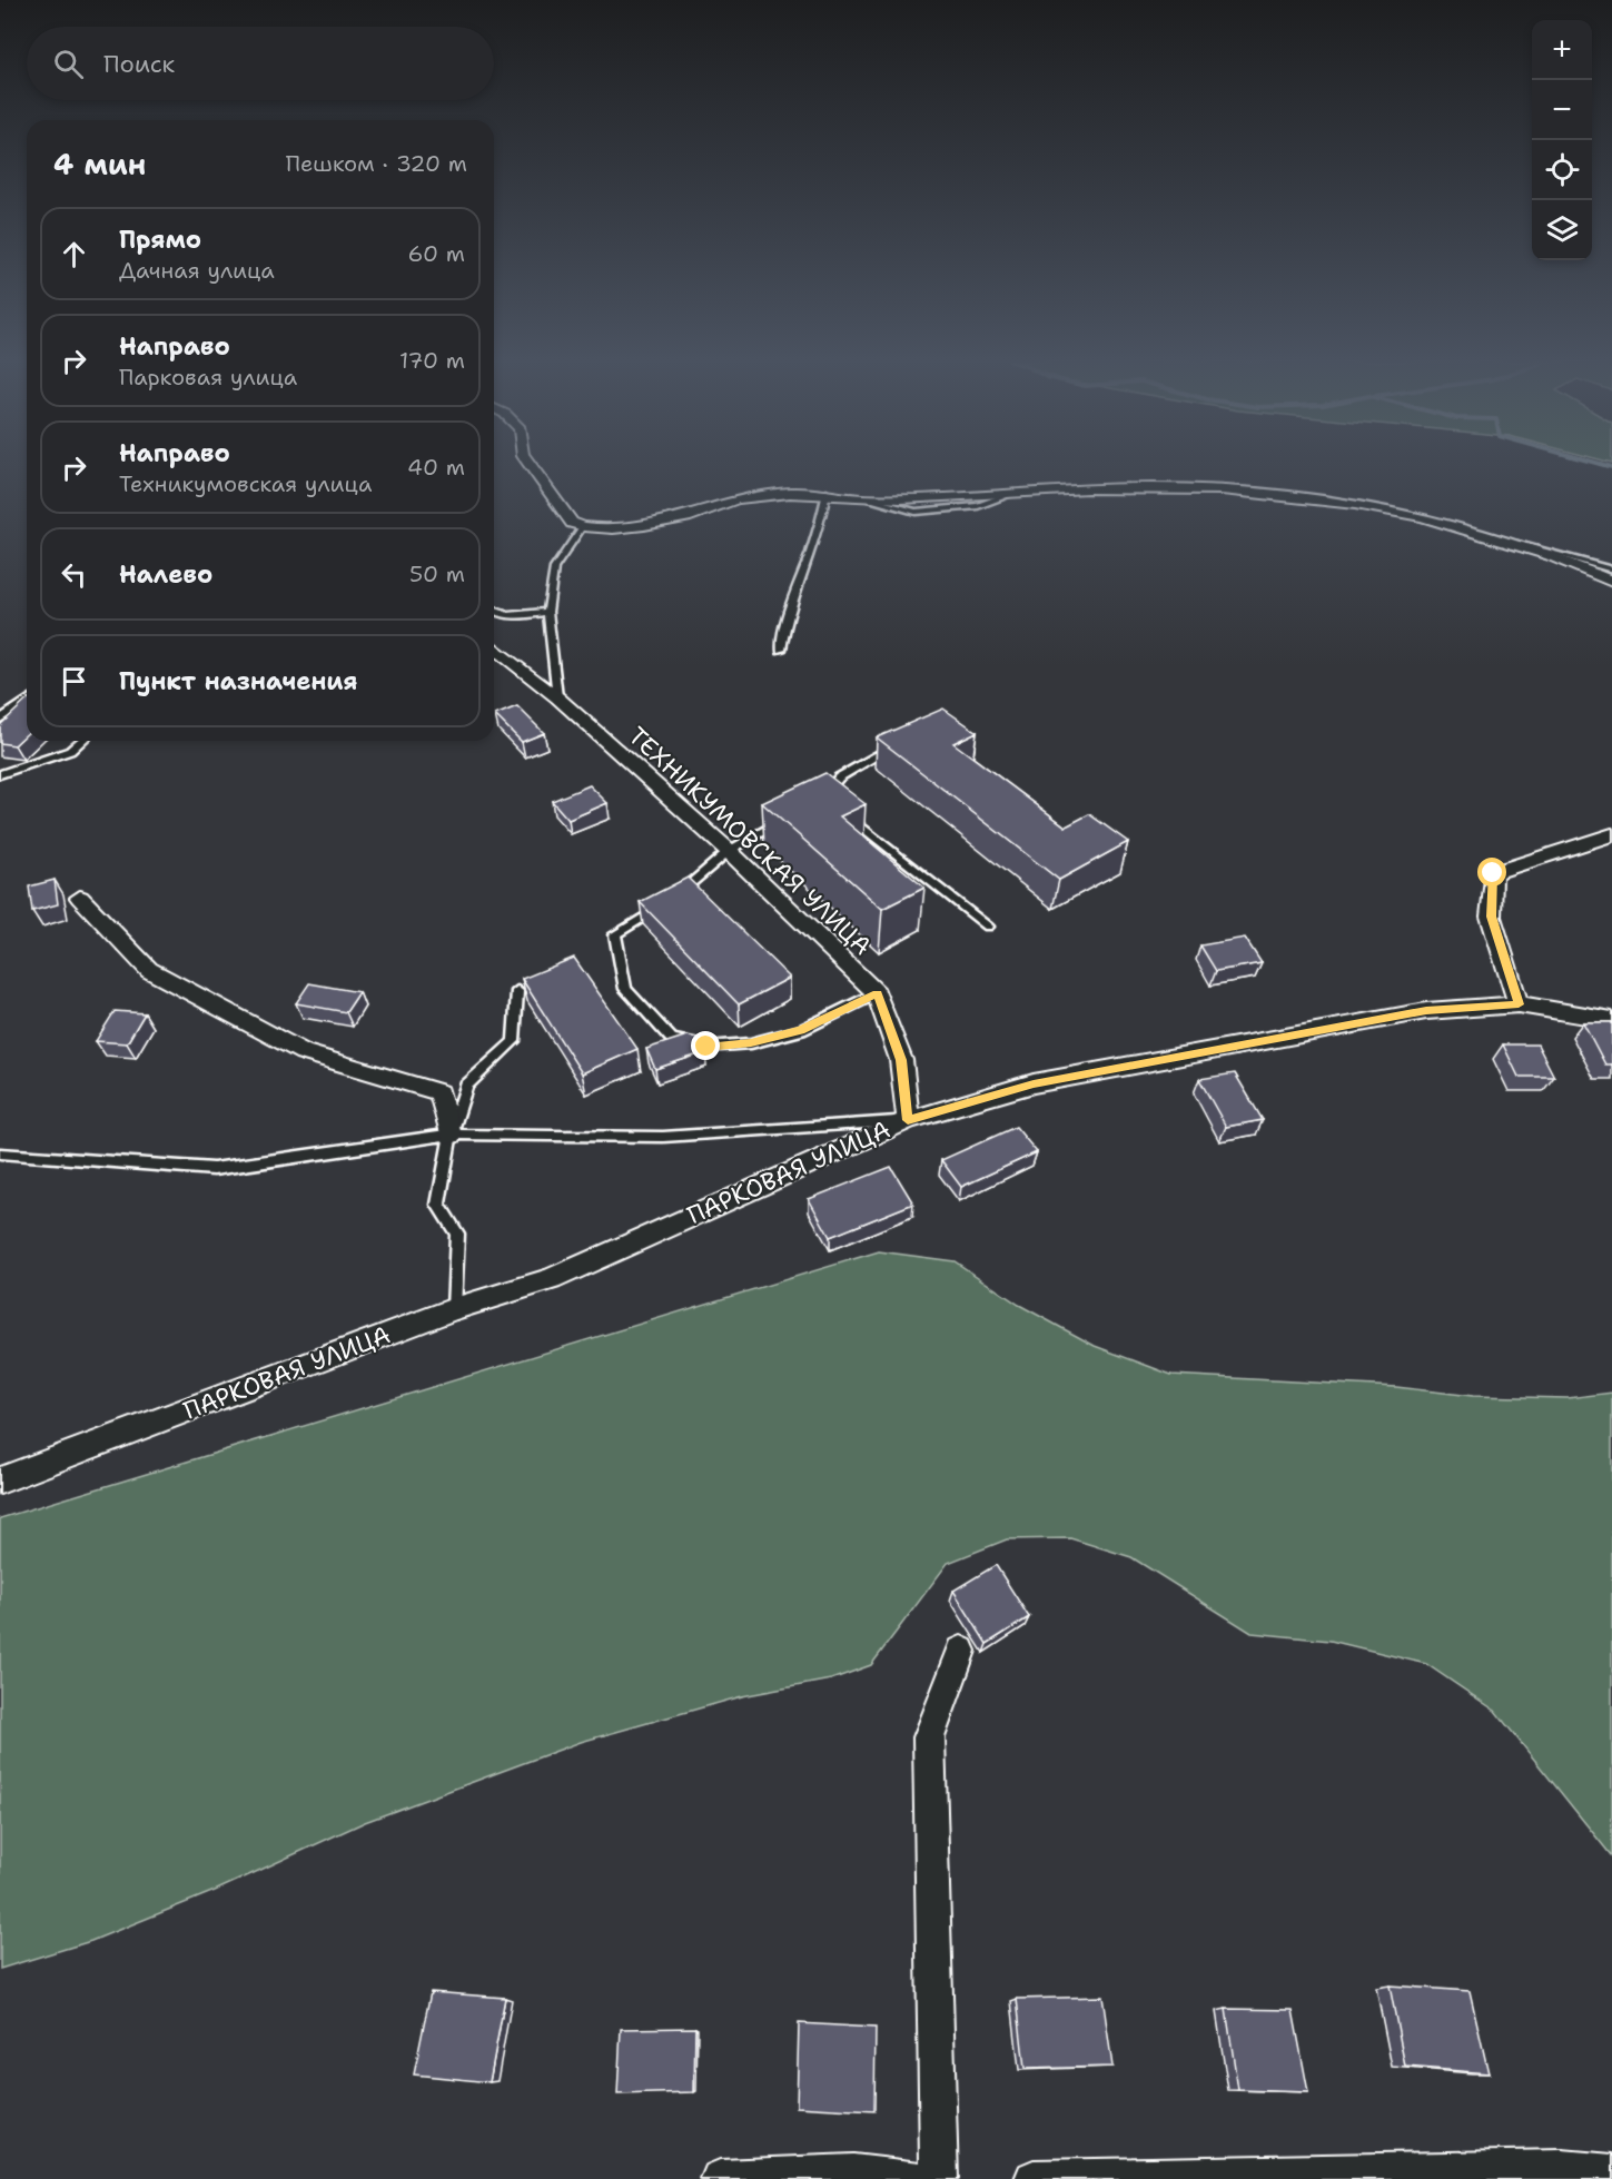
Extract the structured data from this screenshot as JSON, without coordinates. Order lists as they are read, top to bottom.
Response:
{
  "streets": {
    "street": ["ТЕХНИКУМОВСКАЯ УЛИЦА", "ПАРКОВАЯ УЛИЦА"]
  },
  "crossings": [
    ["ТЕХНИКУМОВСКАЯ УЛИЦА", "ПАРКОВАЯ УЛИЦА"]
  ],
  "page": {
    "map_buttons": ["+", "−"],
    "search": "Поиск",
    "heading": ["4 мин", "Пешком · 320 m"],
    "list": [
      ["Прямо", "Дачная улица", "60 m"],
      ["Направо", "Парковая улица", "170 m"],
      ["Направо", "Техникумовская улица", "40 m"],
      ["Налево", "50 m"],
      "Пункт назначения"
    ]
  }
}
